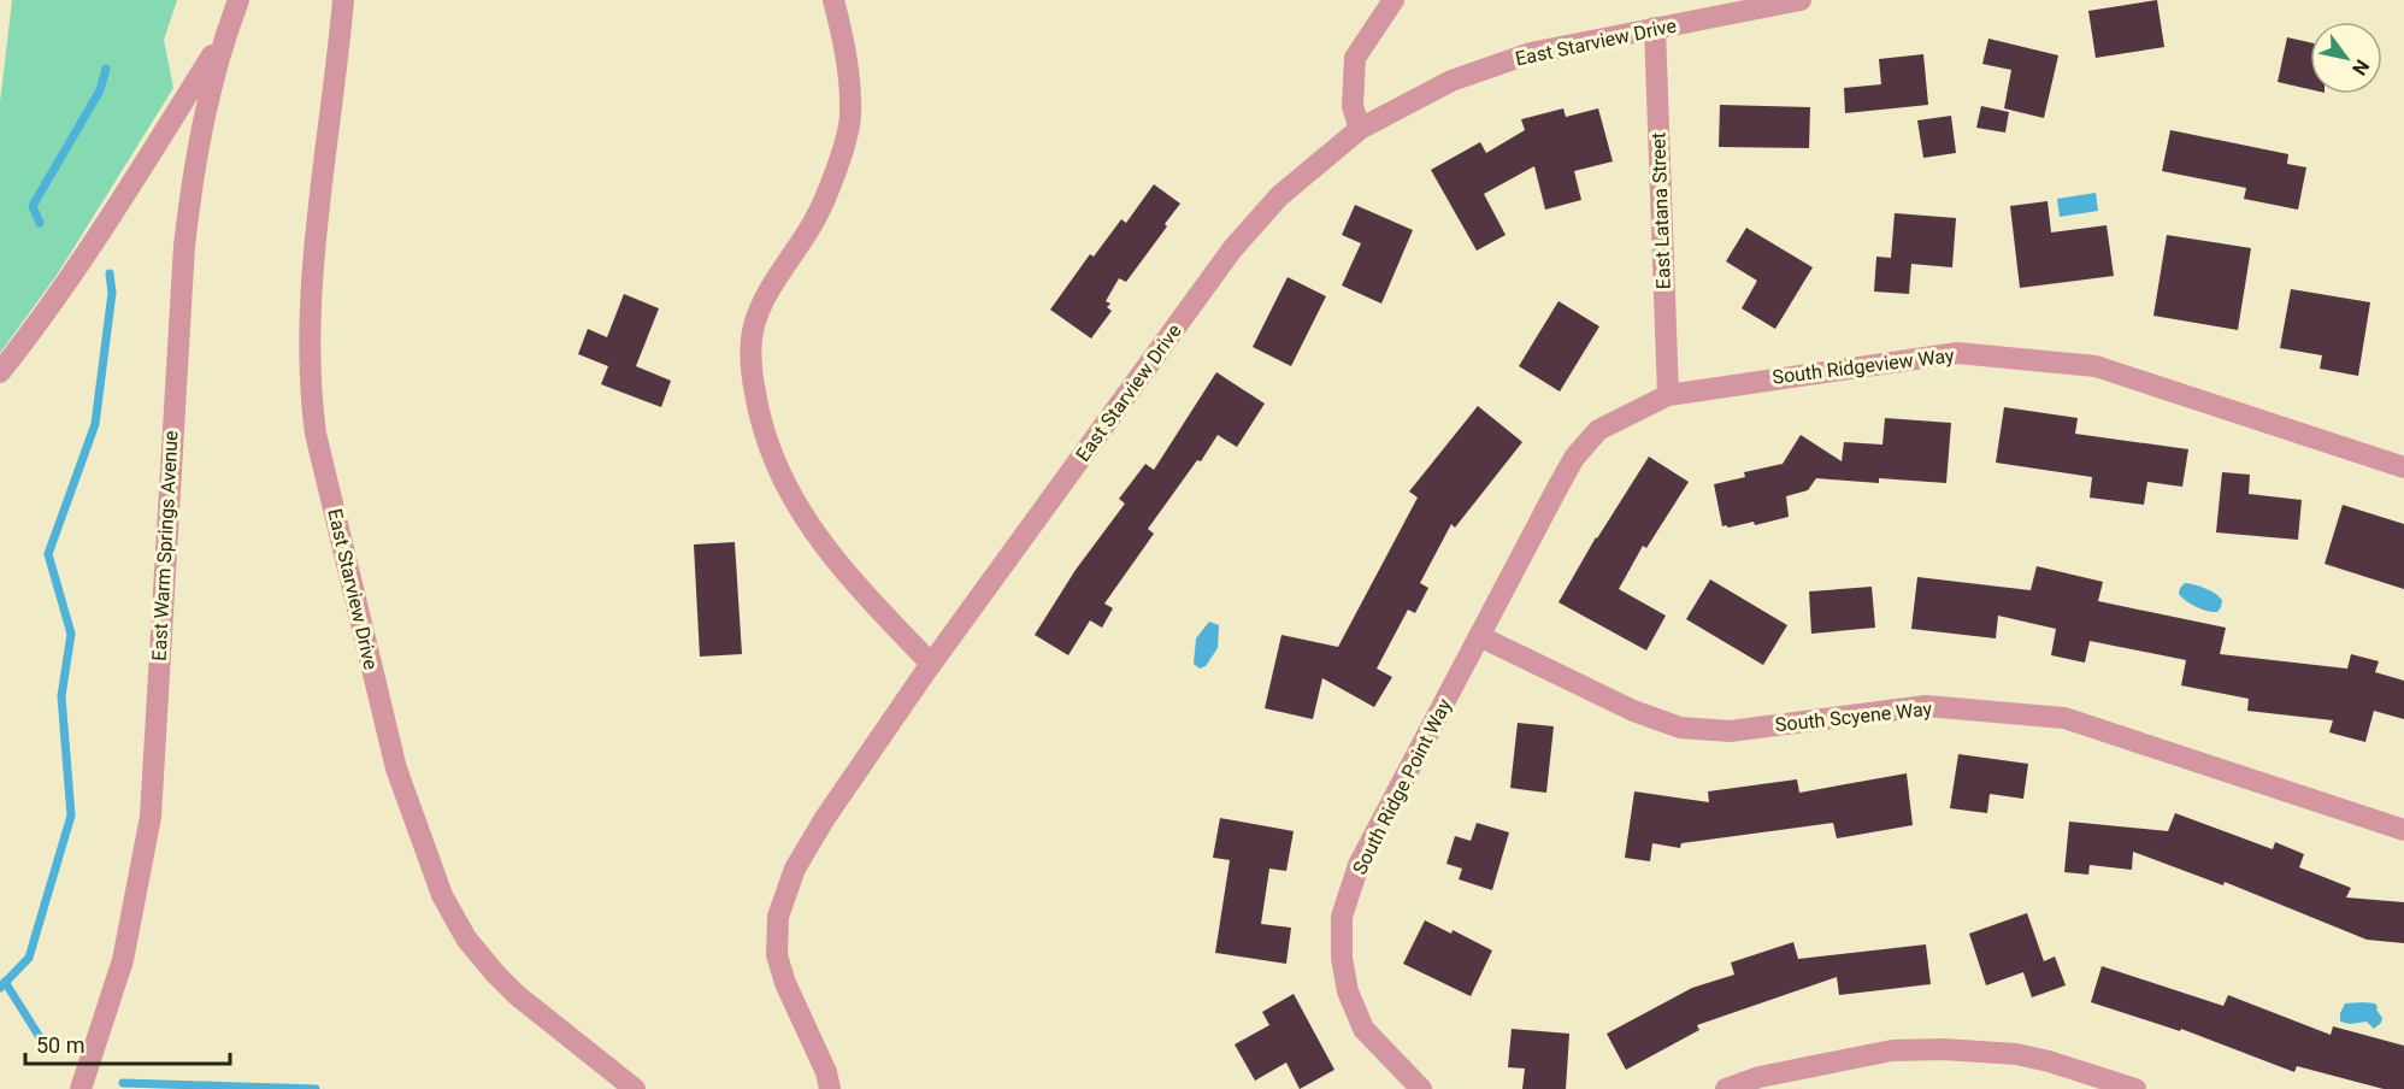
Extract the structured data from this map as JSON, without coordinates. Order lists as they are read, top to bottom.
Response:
{
  "streets": {
    "street": [
      "East Starview Drive",
      "East Latana Street",
      "South Ridgeview Way",
      "East Warm Springs Avenue",
      "South Scyene Way",
      "South Ridge Point Way"
    ]
  },
  "crossings": [
    ["East Starview Drive", "East Latana Street"],
    ["East Latana Street", "South Ridgeview Way"],
    ["South Ridgeview Way", "South Scyene Way"],
    ["South Ridgeview Way", "South Ridge Point Way"],
    ["South Scyene Way", "South Ridge Point Way"]
  ],
  "scale_bar": "50 m",
  "north": "bottom right"
}
